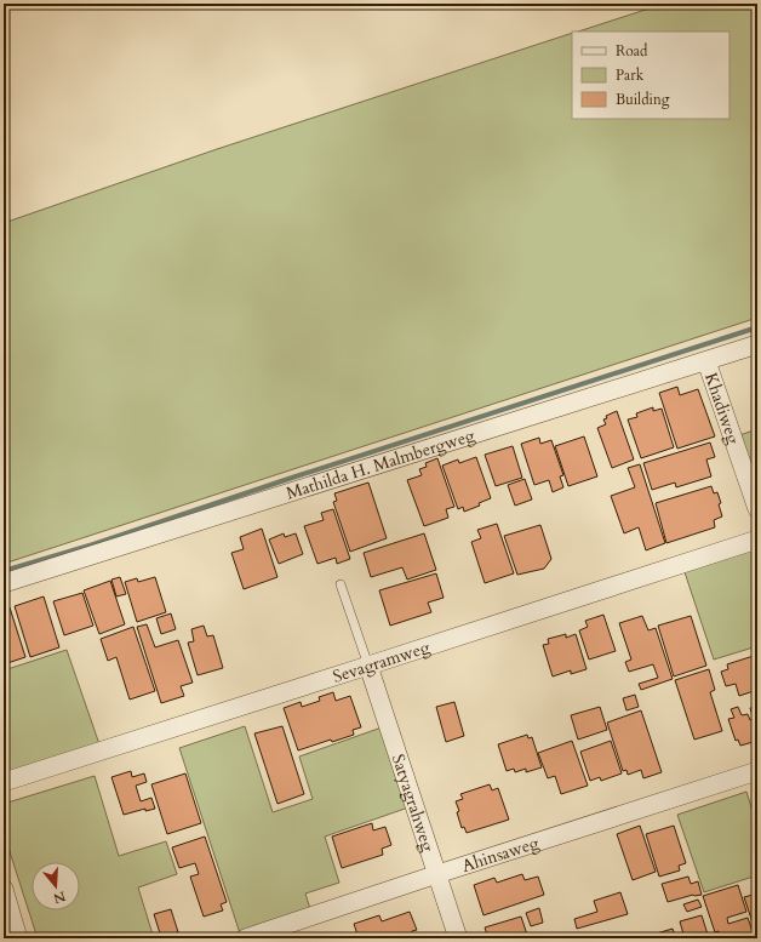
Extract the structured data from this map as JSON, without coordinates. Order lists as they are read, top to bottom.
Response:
{
  "streets": {
    "street": [
      "Khadiweg",
      "Mathilda H. Malmbergweg",
      "Sevagramweg",
      "Satyagrahweg",
      "Ahinsaweg"
    ]
  },
  "crossings": [
    ["Khadiweg", "Mathilda H. Malmbergweg"],
    ["Sevagramweg", "Satyagrahweg"],
    ["Satyagrahweg", "Ahinsaweg"]
  ],
  "legend": ["Road", "Park", "Building"],
  "north": "bottom"
}
